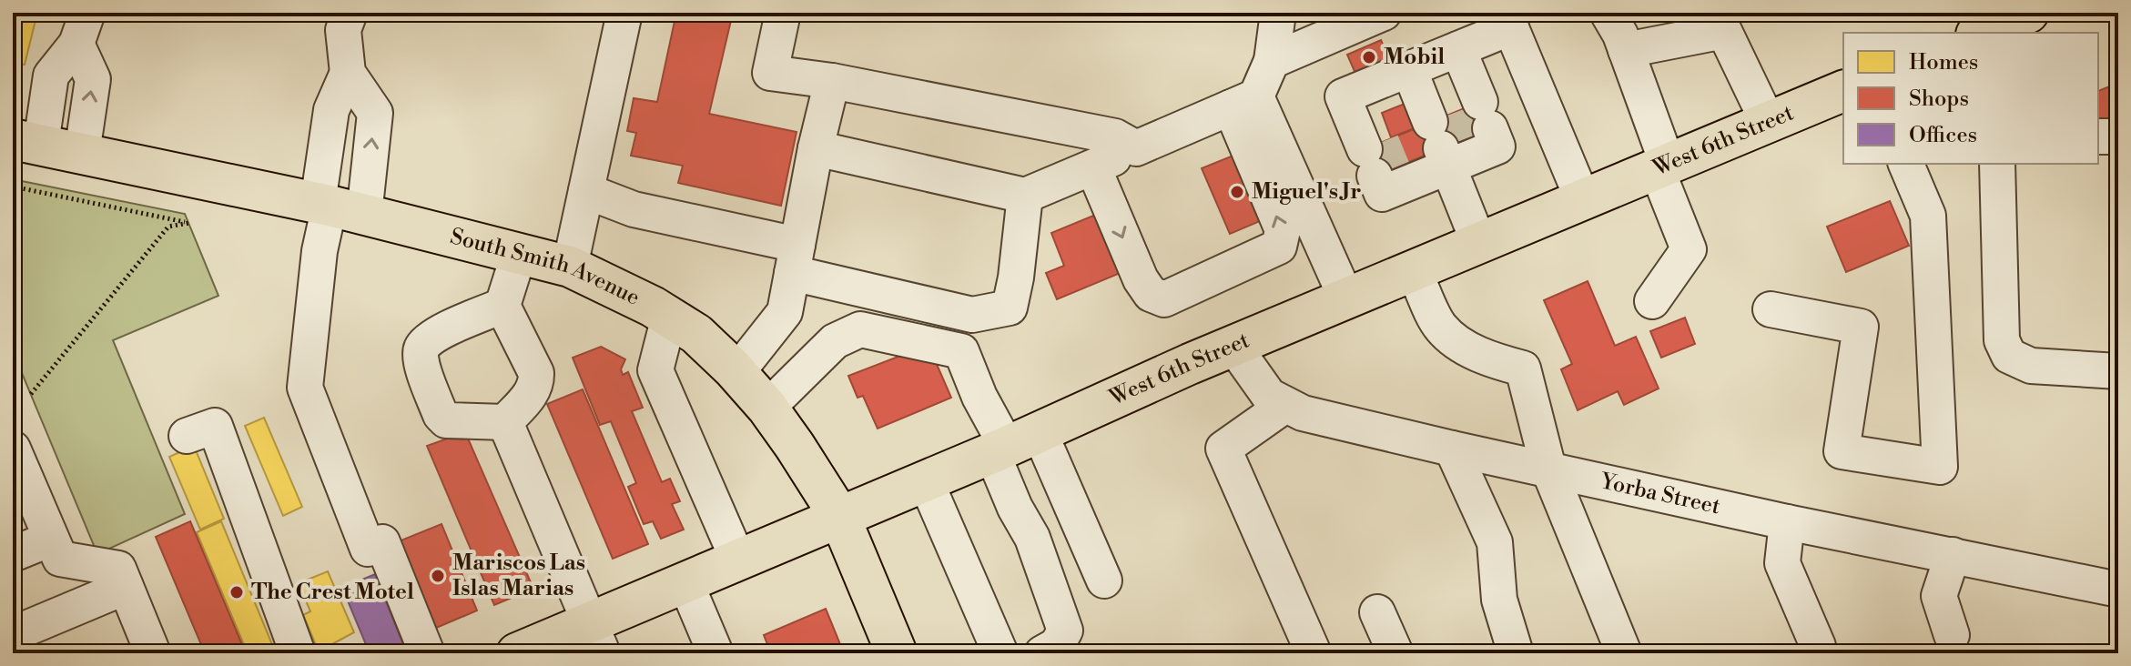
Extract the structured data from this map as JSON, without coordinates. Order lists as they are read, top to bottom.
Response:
{
  "streets": {
    "main road": ["West 6th Street", "South Smith Avenue"],
    "street": ["Yorba Street"]
  },
  "crossings": [
    ["West 6th Street", "South Smith Avenue"],
    ["West 6th Street", "Yorba Street"]
  ],
  "places": [
    "Mobil",
    "Miguel's Jr",
    "Mariscos Las Islas Marias",
    "The Crest Motel"
  ],
  "legend": ["Homes", "Shops", "Offices"]
}
